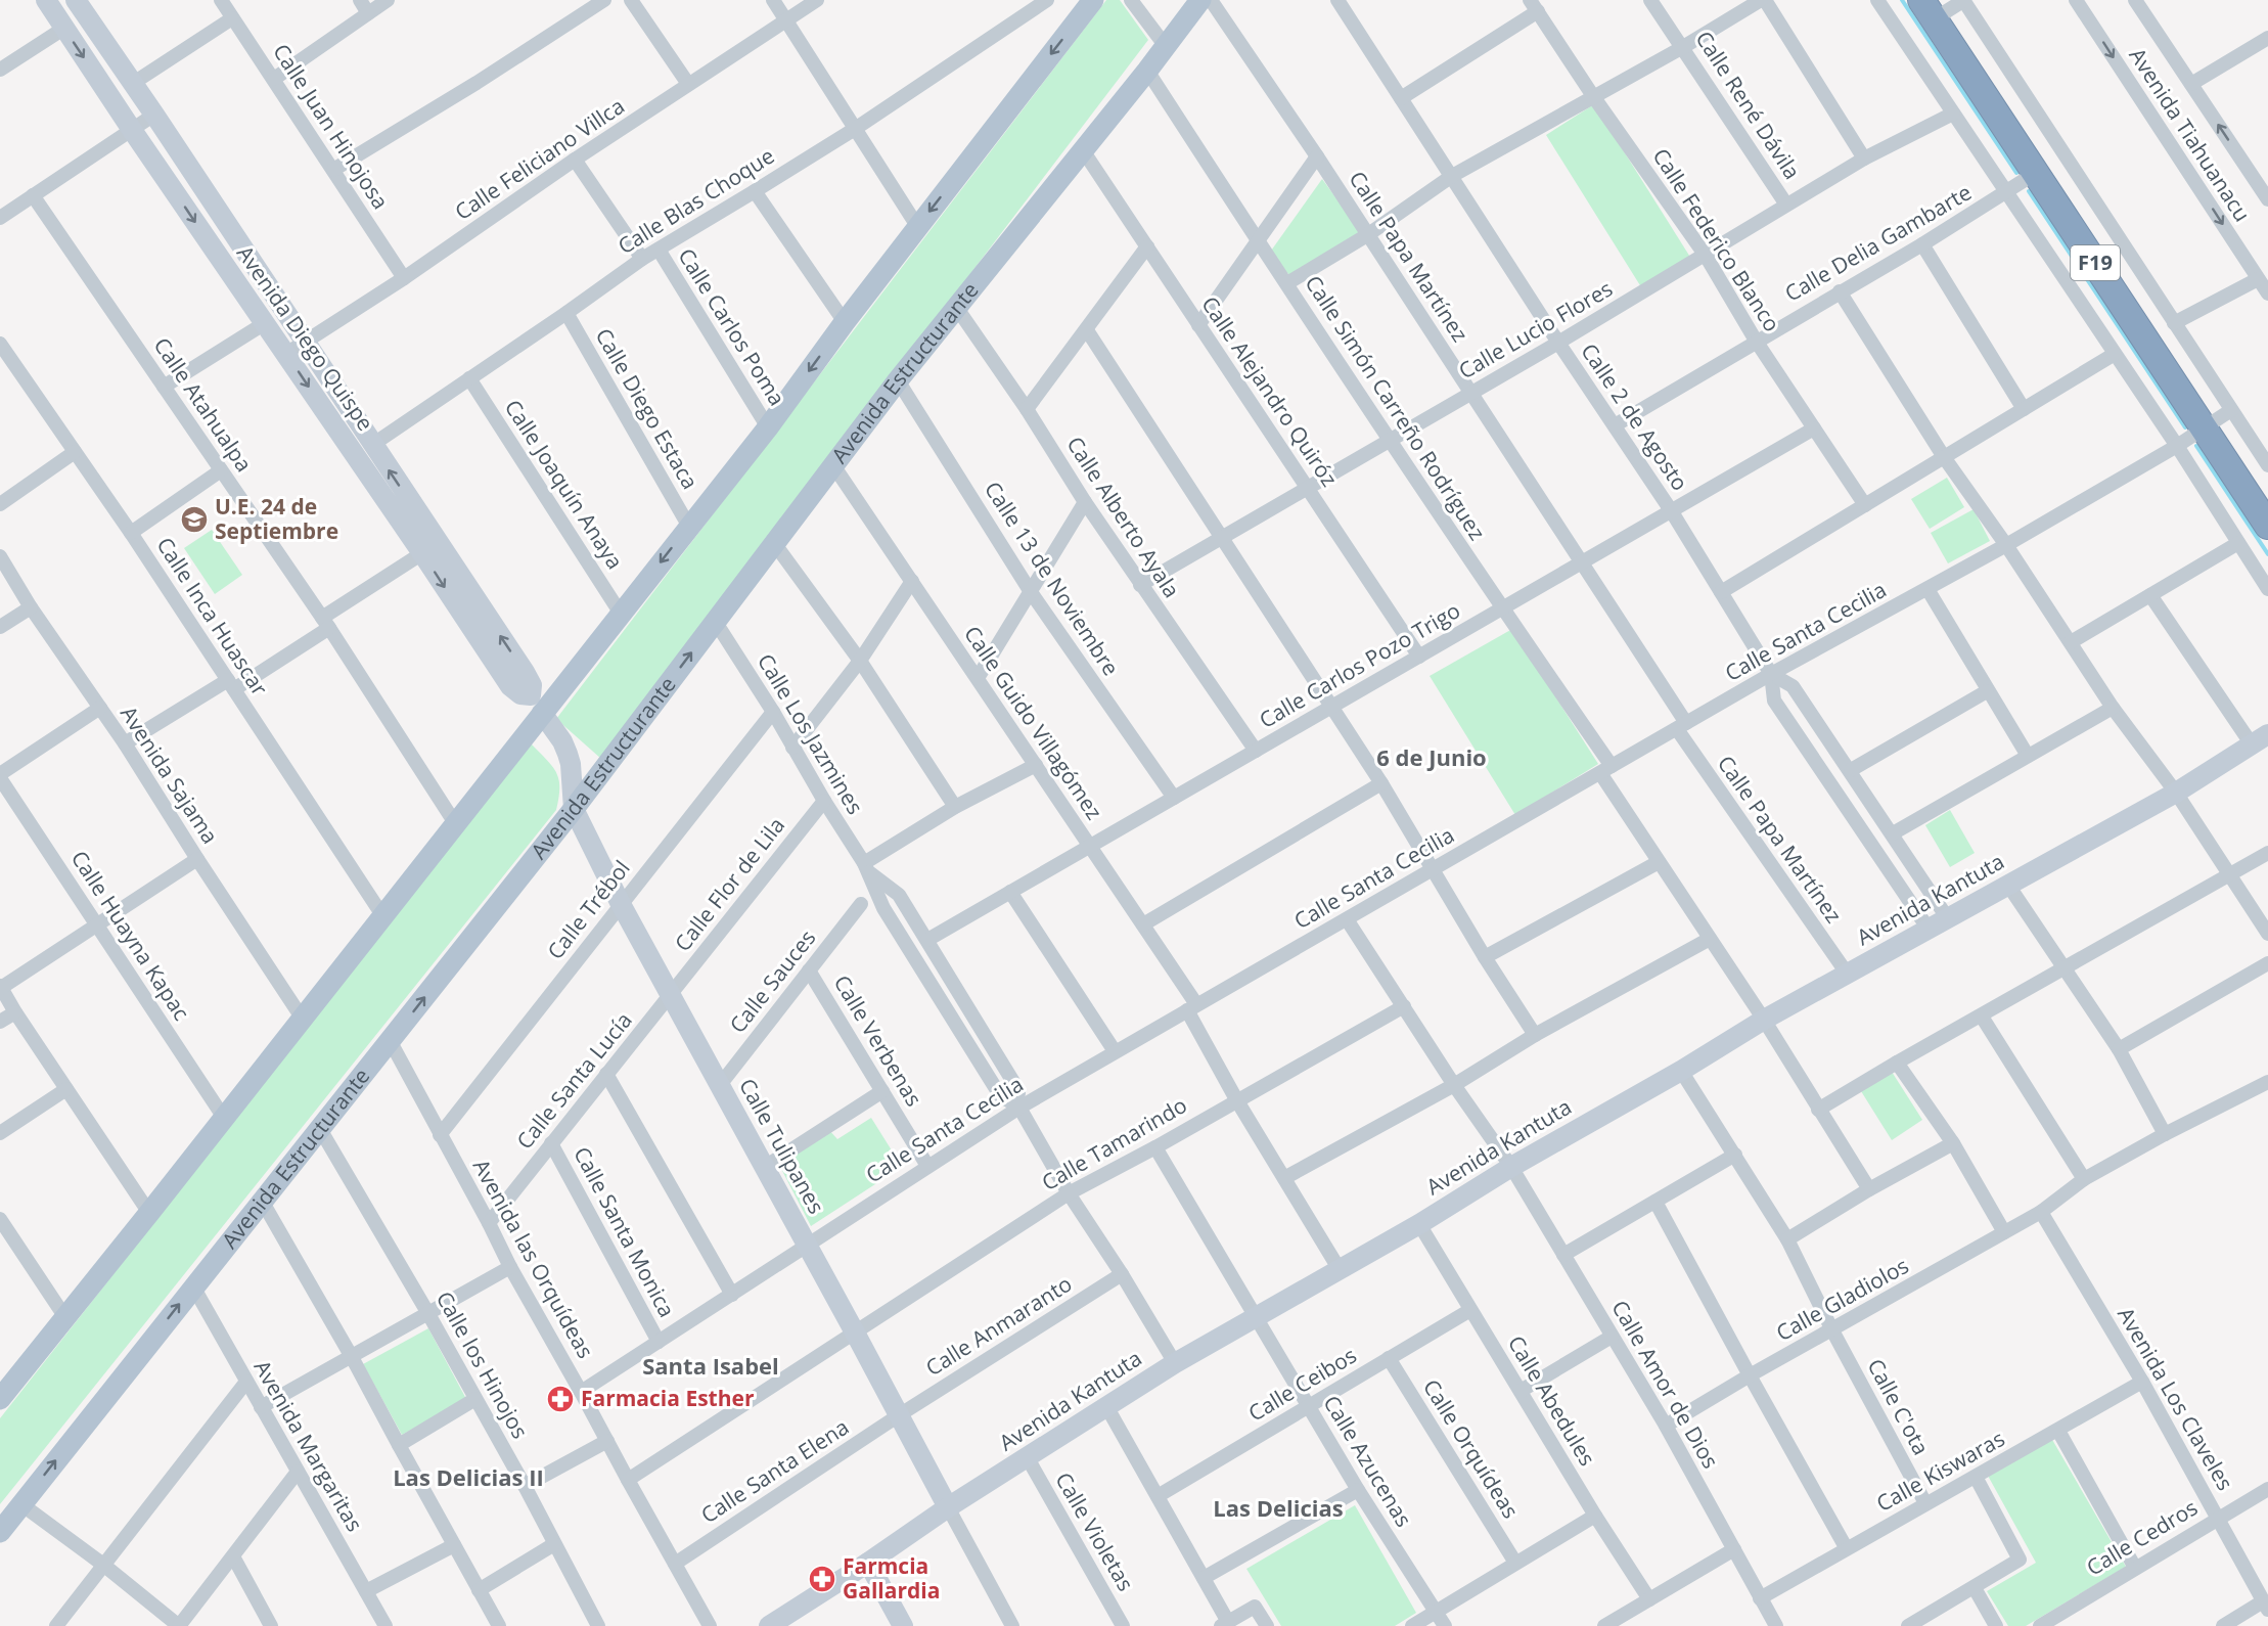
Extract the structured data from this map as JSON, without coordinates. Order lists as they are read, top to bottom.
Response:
{
  "streets": {
    "highway": ["F19"],
    "main road": ["Avenida Estructurante"],
    "street": [
      "Calle René Dávila",
      "Calle Juan Hinojosa",
      "Avenida Tiahuanacu",
      "Calle Feliciano Villca",
      "Calle Blas Choque",
      "Calle Federico Blanco",
      "Calle Delia Gambarte",
      "Calle Papa Martínez",
      "Calle Carlos Poma",
      "Calle Lucio Flores",
      "Avenida Diego Quispe",
      "Calle Alejandro Quiróz",
      "Calle Atahualpa",
      "Calle Simón Carreño Rodríguez",
      "Calle Diego Estaca",
      "Calle 2 de Agosto",
      "Calle Joaquín Anaya",
      "Calle Alberto Ayala",
      "Calle 13 de Noviembre",
      "Calle Inca Huascar",
      "Calle Santa Cecilia",
      "Calle Carlos Pozo Trigo",
      "Calle Guido Villagómez",
      "Calle Los Jazmines",
      "Avenida Sajama",
      "Calle Flor de Lila",
      "Avenida Kantuta",
      "Calle Trébol",
      "Calle Huayna Kapac",
      "Calle Sauces",
      "Calle Verbenas",
      "Calle Santa Lucía",
      "Calle Tamarindo",
      "Calle Tulipanes",
      "Calle Santa Monica",
      "Avenida las Orquídeas",
      "Calle Gladiolos",
      "Calle Anmaranto",
      "Calle los Hinojos",
      "Calle Ceibos",
      "Calle Amor de Dios",
      "Avenida Los Claveles",
      "Calle Abedules",
      "Calle C'ota",
      "Avenida Margaritas",
      "Calle Orquídeas",
      "Calle Azucenas",
      "Calle Santa Elena",
      "Calle Kiswaras",
      "Calle Violetas",
      "Calle Cedros"
    ]
  },
  "crossings": [
    ["Calle René Dávila", "Calle Lucio Flores"],
    ["Calle Juan Hinojosa", "Calle Feliciano Villca"],
    ["Calle Feliciano Villca", "Avenida Diego Quispe"],
    ["Calle Blas Choque", "Calle Carlos Poma"],
    ["Calle Blas Choque", "Avenida Diego Quispe"],
    ["Calle Blas Choque", "Calle Diego Estaca"],
    ["Calle Blas Choque", "Calle Joaquín Anaya"],
    ["Calle Federico Blanco", "Calle Delia Gambarte"],
    ["Calle Federico Blanco", "Calle Lucio Flores"],
    ["Calle Federico Blanco", "Calle Carlos Pozo Trigo"],
    ["Calle Delia Gambarte", "F19"],
    ["Calle Delia Gambarte", "Calle 2 de Agosto"],
    ["Calle Papa Martínez", "Calle Lucio Flores"],
    ["Calle Papa Martínez", "Calle Santa Cecilia"],
    ["Calle Papa Martínez", "Calle Carlos Pozo Trigo"],
    ["Calle Papa Martínez", "Avenida Kantuta"],
    ["F19", "Calle Santa Cecilia"],
    ["Calle Lucio Flores", "Calle Alejandro Quiróz"],
    ["Calle Lucio Flores", "Calle Simón Carreño Rodríguez"],
    ["Calle Lucio Flores", "Calle 2 de Agosto"],
    ["Calle Lucio Flores", "Calle Alberto Ayala"],
    ["Avenida Diego Quispe", "Avenida Estructurante"],
    ["Avenida Diego Quispe", "Calle Tulipanes"],
    ["Avenida Estructurante", "Calle Alejandro Quiróz"],
    ["Avenida Estructurante", "Calle Simón Carreño Rodríguez"],
    ["Avenida Estructurante", "Calle Alberto Ayala"],
    ["Avenida Estructurante", "Calle 13 de Noviembre"],
    ["Avenida Estructurante", "Calle Guido Villagómez"],
    ["Avenida Estructurante", "Calle Los Jazmines"],
    ["Avenida Estructurante", "Calle Tulipanes"],
    ["Avenida Estructurante", "Avenida las Orquídeas"],
    ["Avenida Estructurante", "Calle los Hinojos"],
    ["Avenida Estructurante", "Avenida Margaritas"],
    ["Calle Alejandro Quiróz", "Calle Carlos Pozo Trigo"],
    ["Calle Simón Carreño Rodríguez", "Calle Santa Cecilia"],
    ["Calle Simón Carreño Rodríguez", "Calle Carlos Pozo Trigo"],
    ["Calle Simón Carreño Rodríguez", "Avenida Kantuta"],
    ["Calle 2 de Agosto", "Calle Santa Cecilia"],
    ["Calle 2 de Agosto", "Calle Carlos Pozo Trigo"],
    ["Calle 2 de Agosto", "Avenida Kantuta"],
    ["Calle Alberto Ayala", "Calle Carlos Pozo Trigo"],
    ["Calle 13 de Noviembre", "Calle Carlos Pozo Trigo"],
    ["Calle Santa Cecilia", "Calle Guido Villagómez"],
    ["Calle Santa Cecilia", "Calle Los Jazmines"],
    ["Calle Santa Cecilia", "Calle Verbenas"],
    ["Calle Santa Cecilia", "Calle Tulipanes"],
    ["Calle Santa Cecilia", "Calle Santa Monica"],
    ["Calle Santa Cecilia", "Avenida las Orquídeas"],
    ["Calle Santa Cecilia", "Calle Amor de Dios"],
    ["Calle Carlos Pozo Trigo", "Calle Guido Villagómez"],
    ["Calle Carlos Pozo Trigo", "Calle Los Jazmines"],
    ["Calle Guido Villagómez", "Avenida Kantuta"],
    ["Calle Guido Villagómez", "Calle Tamarindo"],
    ["Calle Los Jazmines", "Calle Flor de Lila"],
    ["Calle Los Jazmines", "Avenida Kantuta"],
    ["Calle Los Jazmines", "Calle Trébol"],
    ["Calle Los Jazmines", "Calle Tamarindo"],
    ["Calle Los Jazmines", "Calle Anmaranto"],
    ["Calle Flor de Lila", "Calle Santa Lucía"],
    ["Calle Flor de Lila", "Calle Tulipanes"],
    ["Avenida Kantuta", "Calle Tulipanes"],
    ["Avenida Kantuta", "Calle Amor de Dios"],
    ["Avenida Kantuta", "Calle Abedules"],
    ["Avenida Kantuta", "Calle C'ota"],
    ["Avenida Kantuta", "Calle Azucenas"],
    ["Avenida Kantuta", "Calle Violetas"],
    ["Calle Trébol", "Calle Tulipanes"],
    ["Calle Trébol", "Avenida las Orquídeas"],
    ["Calle Sauces", "Calle Verbenas"],
    ["Calle Sauces", "Calle Tulipanes"],
    ["Calle Santa Lucía", "Calle Tulipanes"],
    ["Calle Santa Lucía", "Calle Santa Monica"],
    ["Calle Santa Lucía", "Avenida las Orquídeas"],
    ["Calle Tamarindo", "Calle Tulipanes"],
    ["Calle Tamarindo", "Avenida las Orquídeas"],
    ["Calle Tamarindo", "Calle Amor de Dios"],
    ["Calle Tamarindo", "Calle Azucenas"],
    ["Calle Tulipanes", "Calle Anmaranto"],
    ["Calle Tulipanes", "Calle Santa Elena"],
    ["Avenida las Orquídeas", "Calle Santa Elena"],
    ["Calle Gladiolos", "Calle Amor de Dios"],
    ["Calle Gladiolos", "Avenida Los Claveles"],
    ["Calle Gladiolos", "Calle C'ota"],
    ["Calle Anmaranto", "Calle Santa Elena"],
    ["Calle Ceibos", "Calle Abedules"],
    ["Calle Ceibos", "Calle Orquídeas"],
    ["Calle Ceibos", "Calle Azucenas"],
    ["Calle Amor de Dios", "Calle Kiswaras"],
    ["Avenida Los Claveles", "Calle Kiswaras"],
    ["Avenida Los Claveles", "Calle Cedros"],
    ["Calle C'ota", "Calle Kiswaras"]
  ],
  "districts": [
    "6 de Junio",
    "Santa Isabel",
    "Las Delicias II",
    "Las Delicias"
  ],
  "places": {
    "school or university": ["U.E. 24 de Septiembre"],
    "pharmacy": ["Farmacia Esther", "Farmcia Gallardia"]
  }
}
